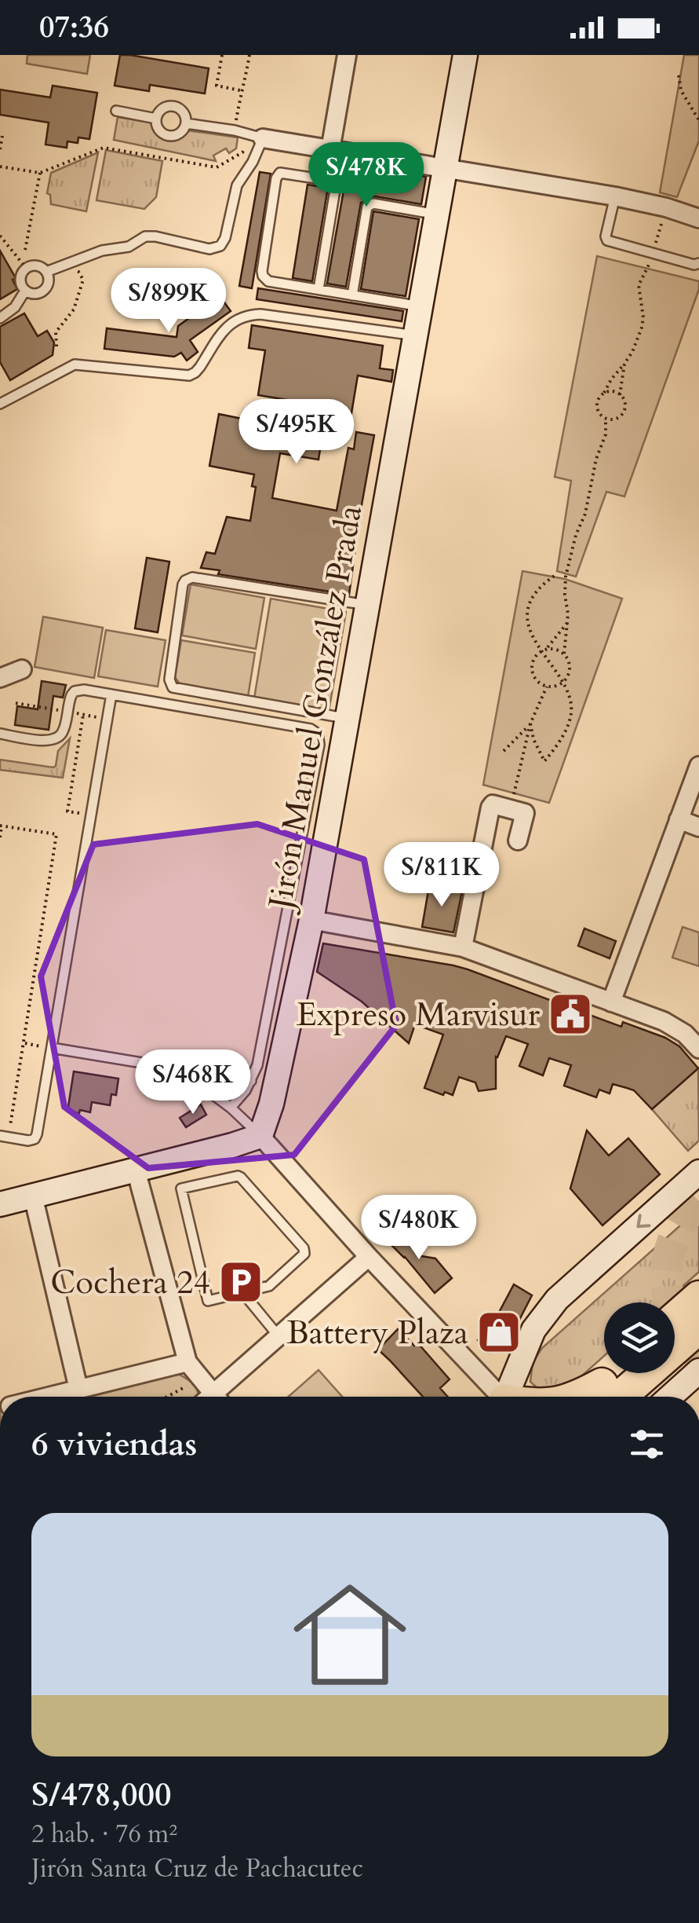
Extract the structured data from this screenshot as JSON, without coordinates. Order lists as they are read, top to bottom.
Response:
{
  "streets": {
    "street": ["Jirón Manuel González Prada"]
  },
  "places": {
    "public building": ["Expreso Marvisur"],
    "parking": ["Cochera 24"],
    "shop": ["Battery Plaza"]
  },
  "page": {
    "status": "07:36",
    "price": [
      "S/478K",
      "S/899K",
      "S/495K",
      "S/811K",
      "S/468K",
      "S/480K"
    ],
    "heading": "6 viviendas",
    "list": [
      {
        "name": "S/478,000",
        "note": "2 hab. · 76 m² · Jirón Santa Cruz de Pachacutec"
      }
    ]
  }
}
